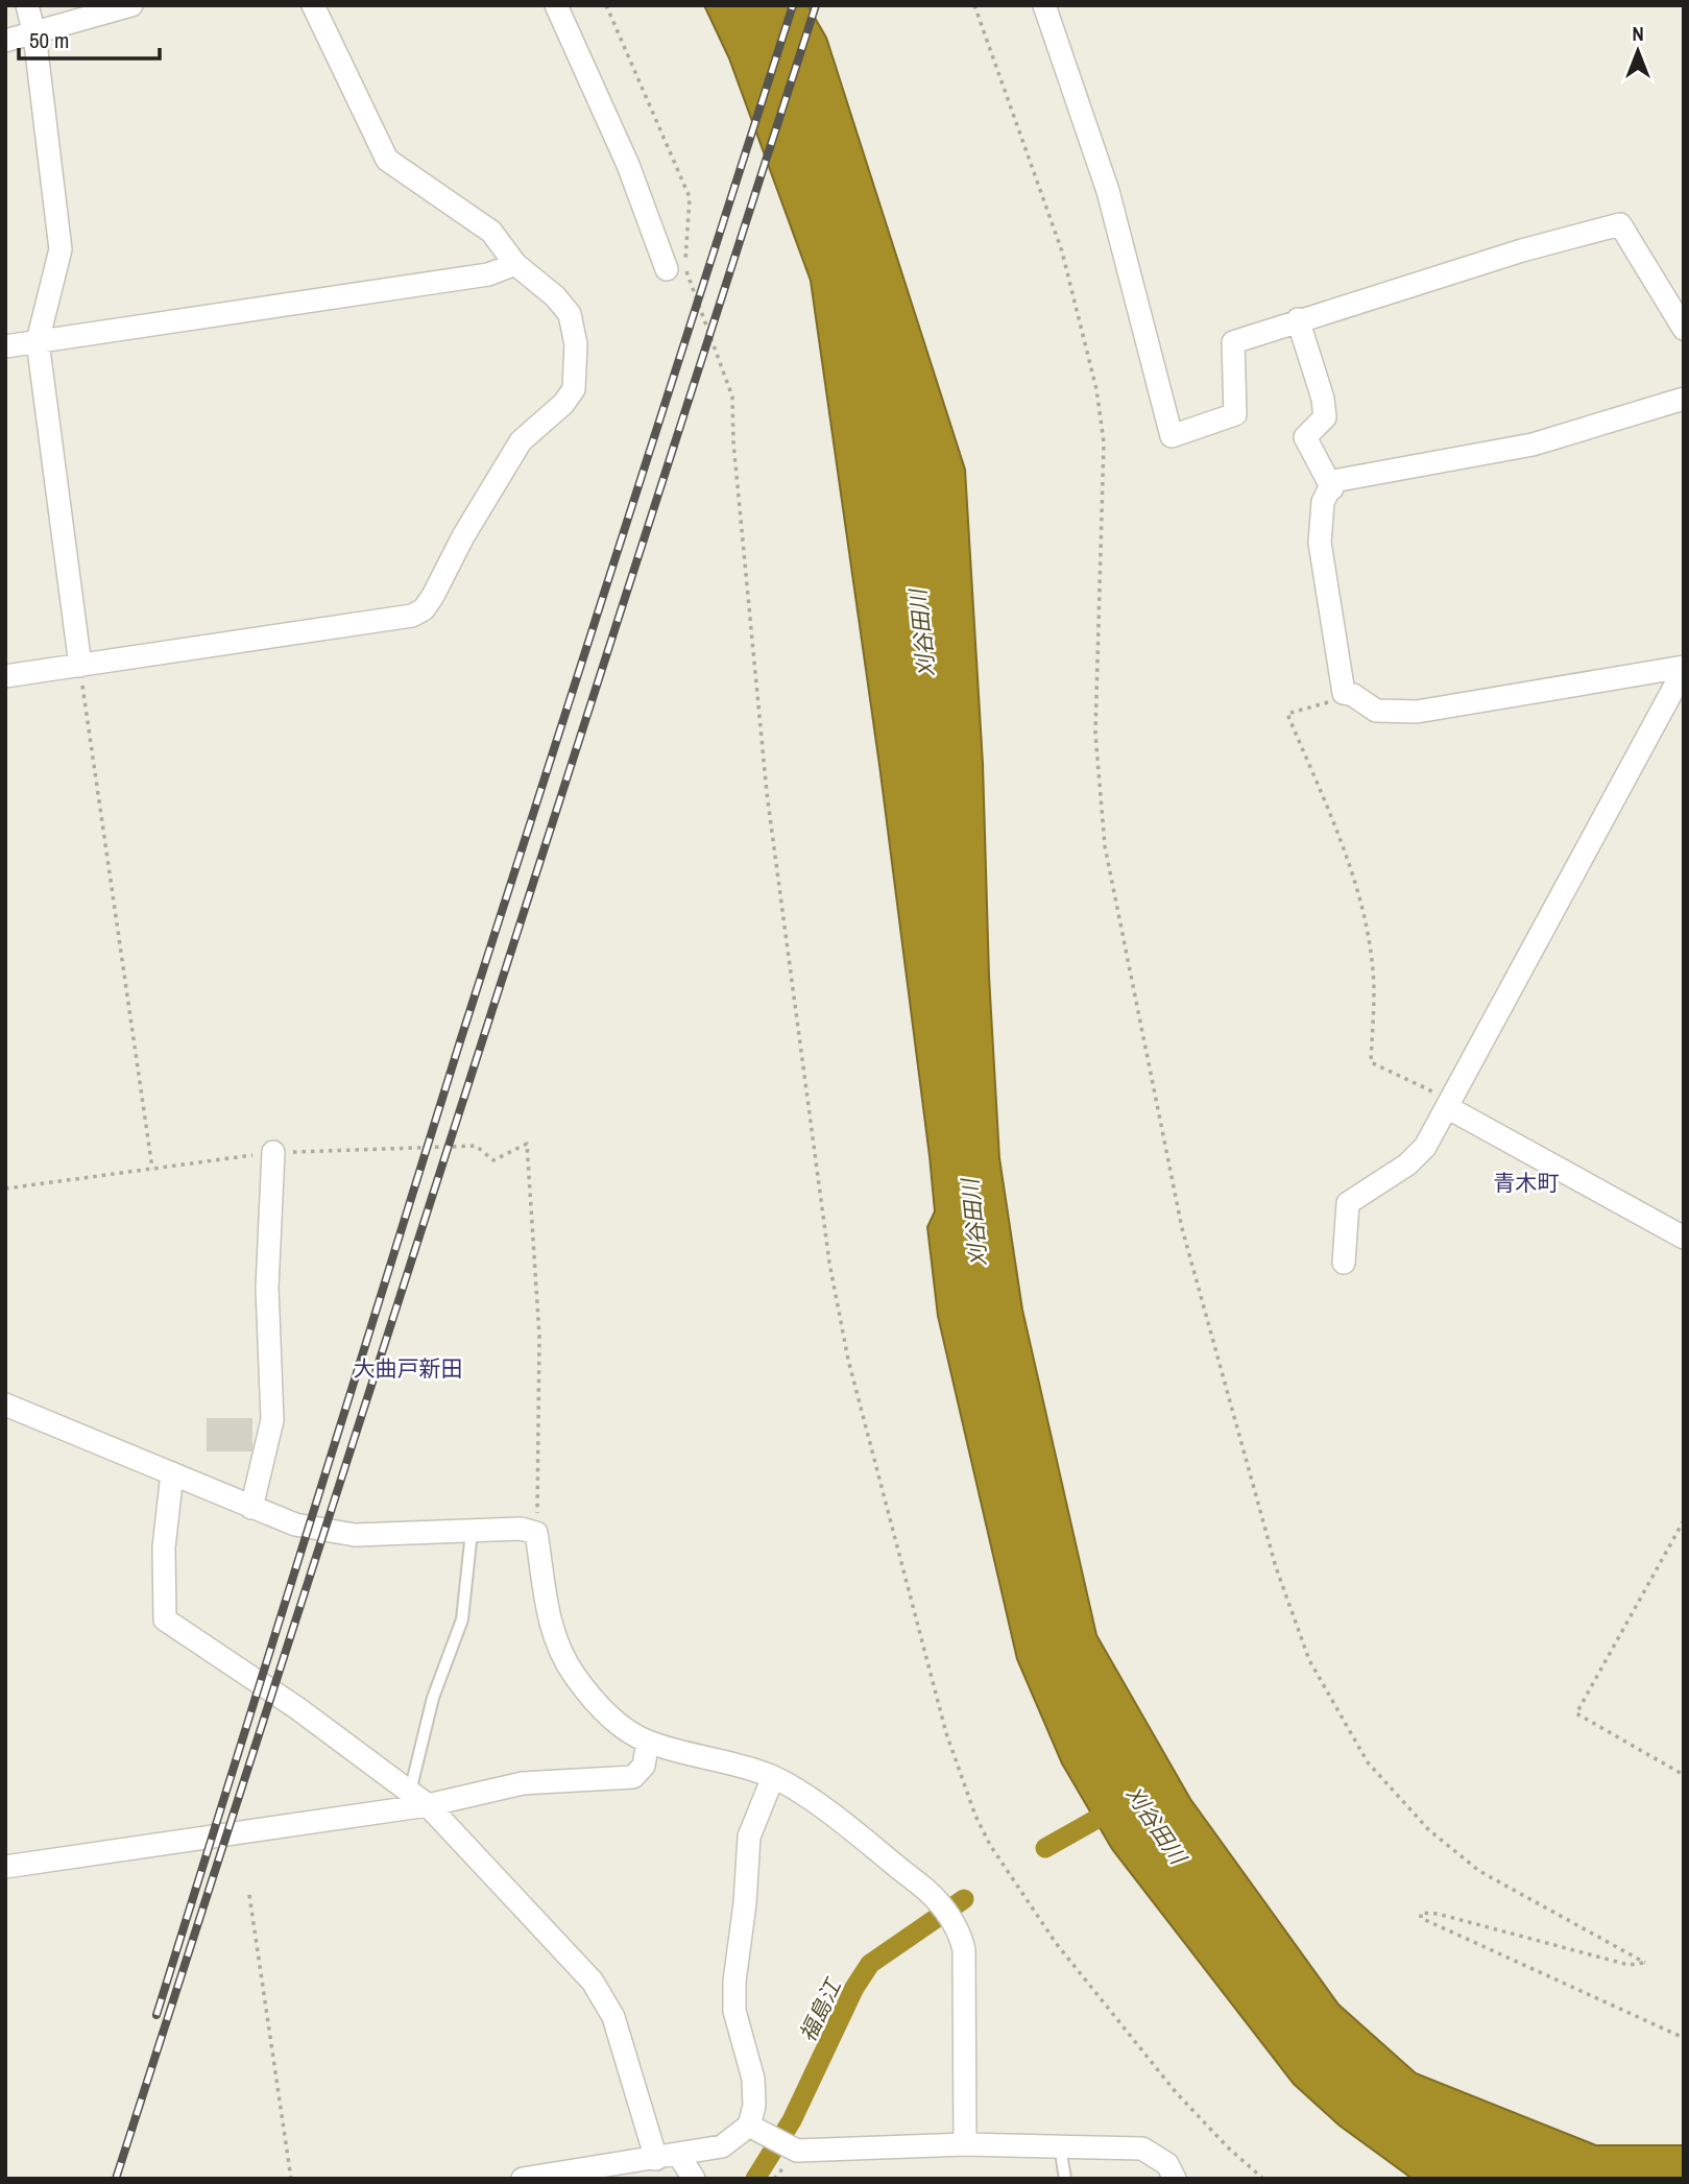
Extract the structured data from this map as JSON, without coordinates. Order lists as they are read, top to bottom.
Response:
{
  "districts": ["青木町", "大曲戸新田"],
  "water": ["刈谷田川", "福島江"],
  "scale_bar": "50 m",
  "north": "top"
}
